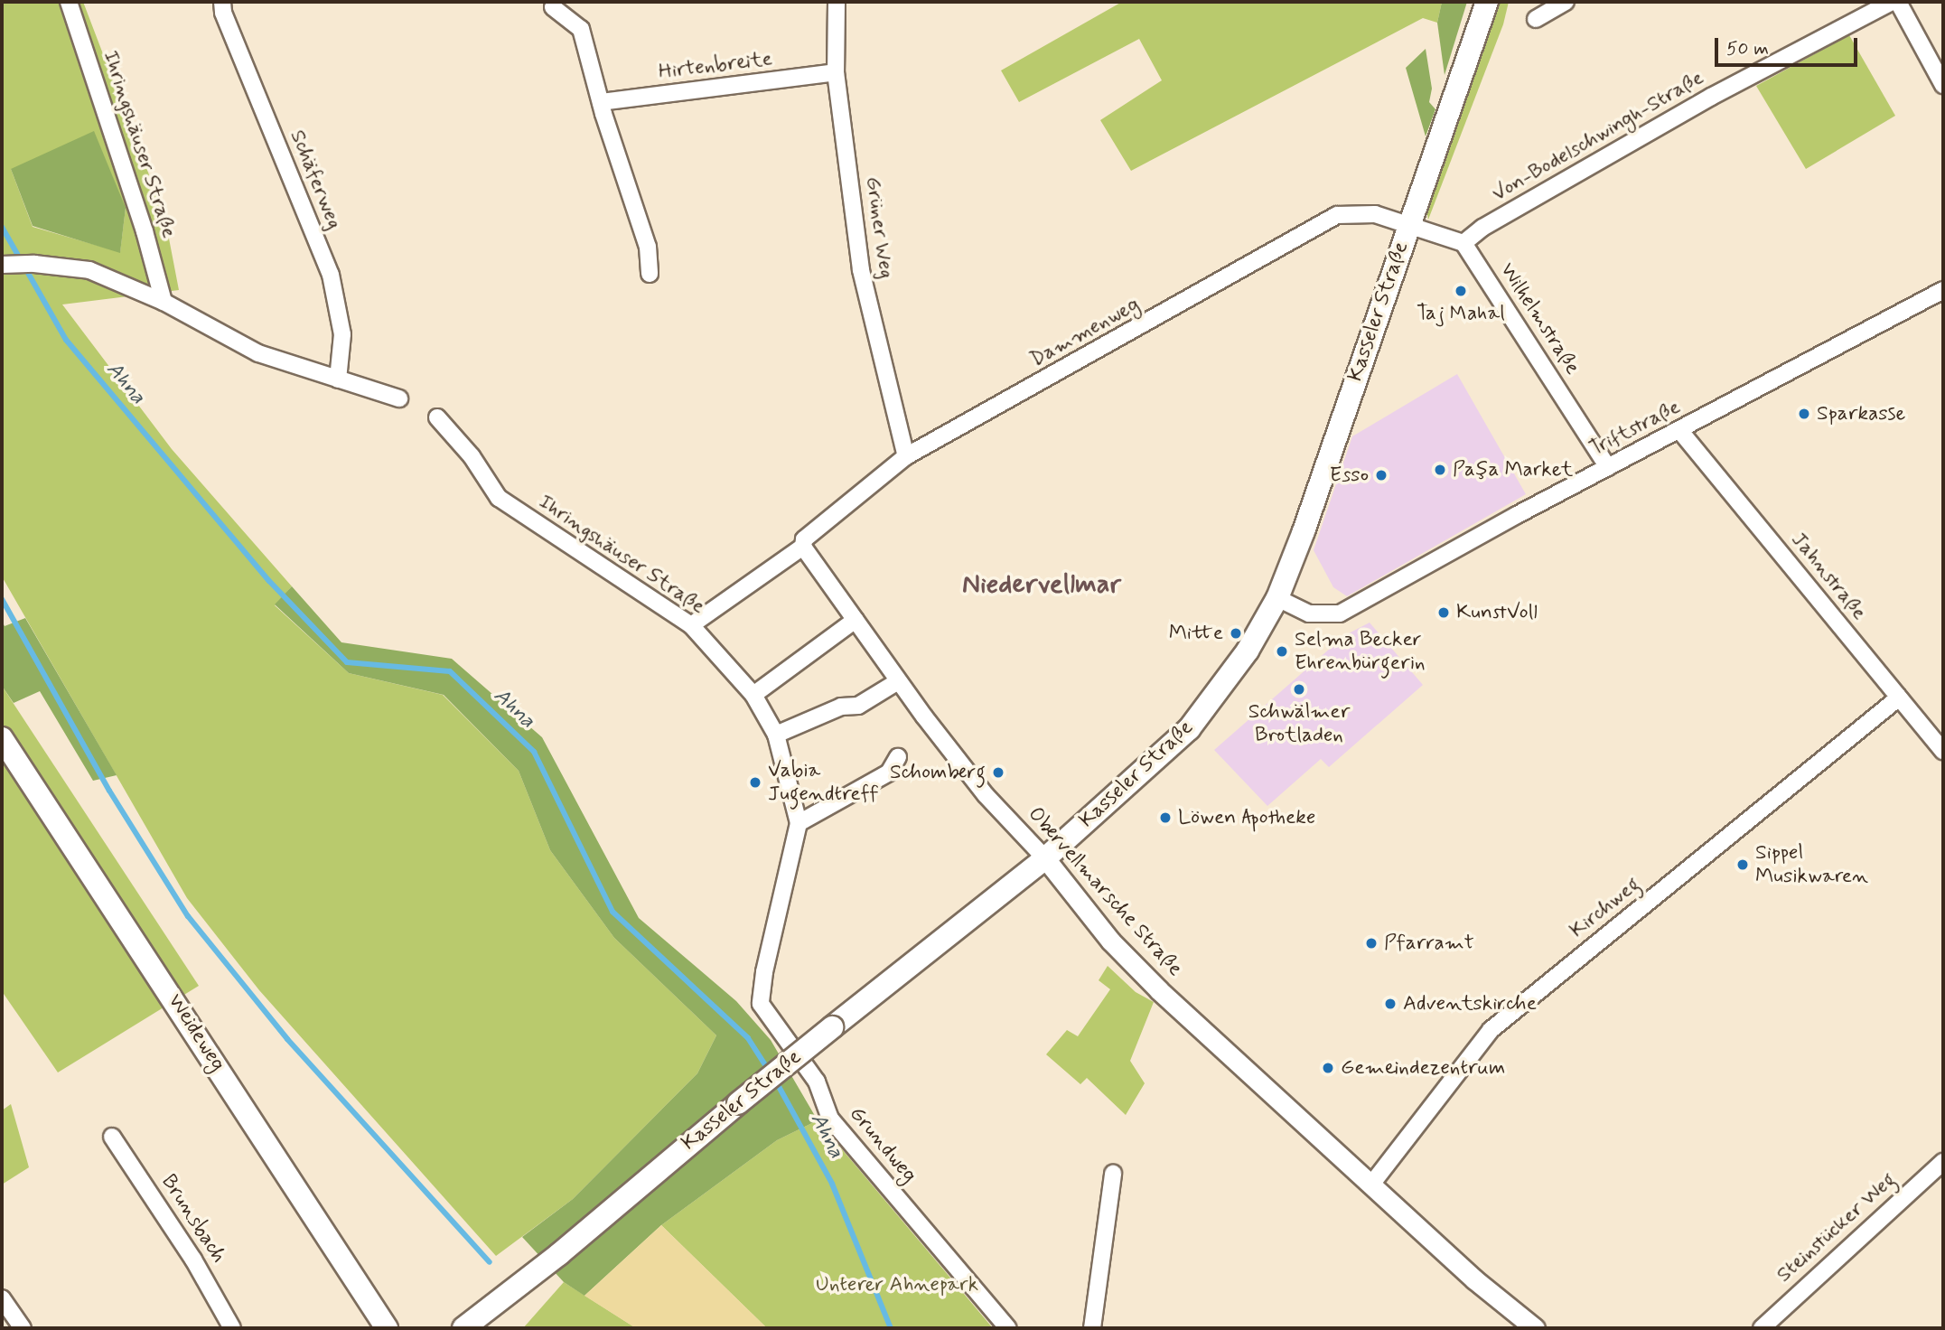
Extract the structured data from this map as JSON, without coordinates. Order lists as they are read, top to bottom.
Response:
{
  "streets": {
    "main road": ["Kasseler Straße", "Weideweg"],
    "street": [
      "Hirtenbreite",
      "Von-Bodelschwingh-Straße",
      "Ihringshäuser Straße",
      "Schäferweg",
      "Grüner Weg",
      "Wilhelmstraße",
      "Dammenweg",
      "Triftstraße",
      "Jahnstraße",
      "Obervellmarsche Straße",
      "Kirchweg",
      "Grundweg",
      "Brunsbach",
      "Steinstücker Weg"
    ]
  },
  "crossings": [
    ["Hirtenbreite", "Grüner Weg"],
    ["Von-Bodelschwingh-Straße", "Wilhelmstraße"],
    ["Ihringshäuser Straße", "Dammenweg"],
    ["Ihringshäuser Straße", "Grundweg"],
    ["Grüner Weg", "Dammenweg"],
    ["Kasseler Straße", "Dammenweg"],
    ["Kasseler Straße", "Triftstraße"],
    ["Kasseler Straße", "Obervellmarsche Straße"],
    ["Wilhelmstraße", "Triftstraße"],
    ["Dammenweg", "Obervellmarsche Straße"],
    ["Triftstraße", "Jahnstraße"],
    ["Jahnstraße", "Kirchweg"],
    ["Obervellmarsche Straße", "Kirchweg"]
  ],
  "districts": ["Niedervellmar"],
  "water": ["Ahna"],
  "parks": ["Unterer Ahnepark"],
  "places": [
    "Taj Mahal",
    "Sparkasse",
    "Paşa Market",
    "Esso",
    "KunstVoll",
    "Mitte",
    "Selma Becker Ehrenbürgerin",
    "Schwälmer Brotladen",
    "Schomberg",
    "Vabia Jugendtreff",
    "Löwen Apotheke",
    "Sippel Musikwaren",
    "Pfarramt",
    "Adventskirche",
    "Gemeindezentrum"
  ],
  "scale_bar": "50 m"
}
